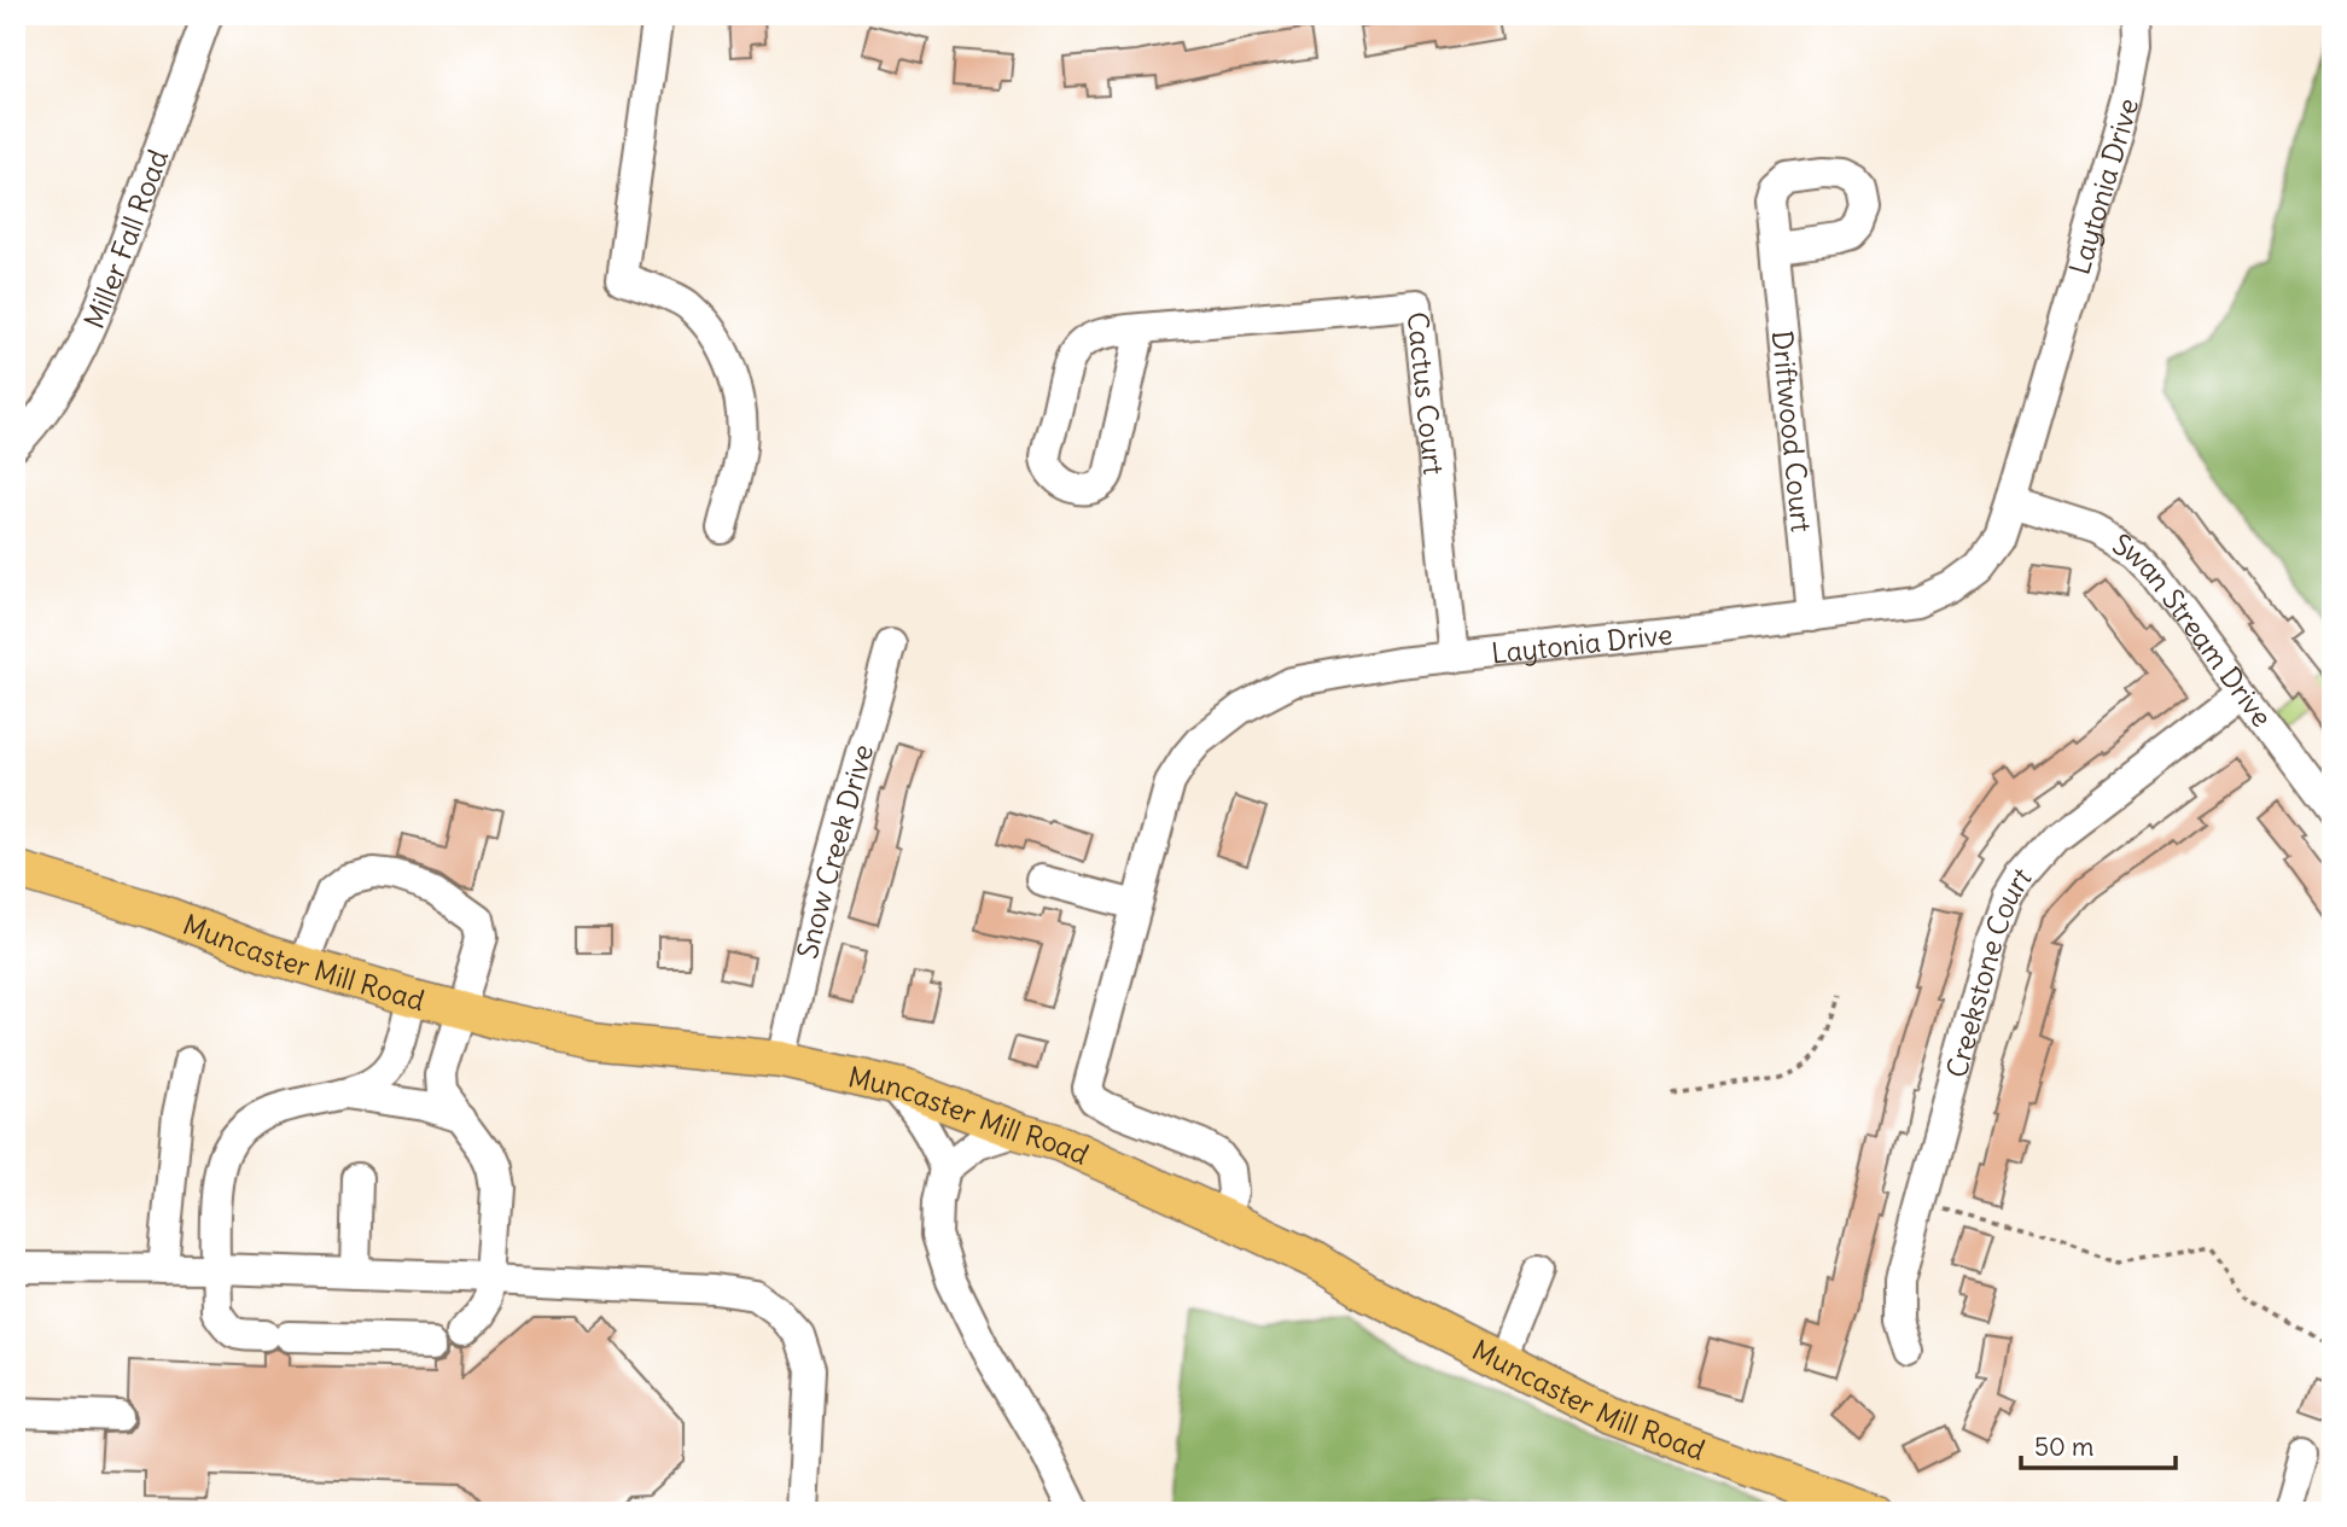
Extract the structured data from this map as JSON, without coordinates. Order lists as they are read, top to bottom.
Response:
{
  "streets": {
    "main road": ["Muncaster Mill Road"],
    "street": [
      "Laytonia Drive",
      "Miller Fall Road",
      "Cactus Court",
      "Driftwood Court",
      "Swan Stream Drive",
      "Snow Creek Drive",
      "Creekstone Court"
    ]
  },
  "crossings": [
    ["Laytonia Drive", "Cactus Court"],
    ["Laytonia Drive", "Driftwood Court"],
    ["Laytonia Drive", "Swan Stream Drive"],
    ["Laytonia Drive", "Muncaster Mill Road"],
    ["Swan Stream Drive", "Creekstone Court"],
    ["Snow Creek Drive", "Muncaster Mill Road"]
  ],
  "scale_bar": "50 m"
}
